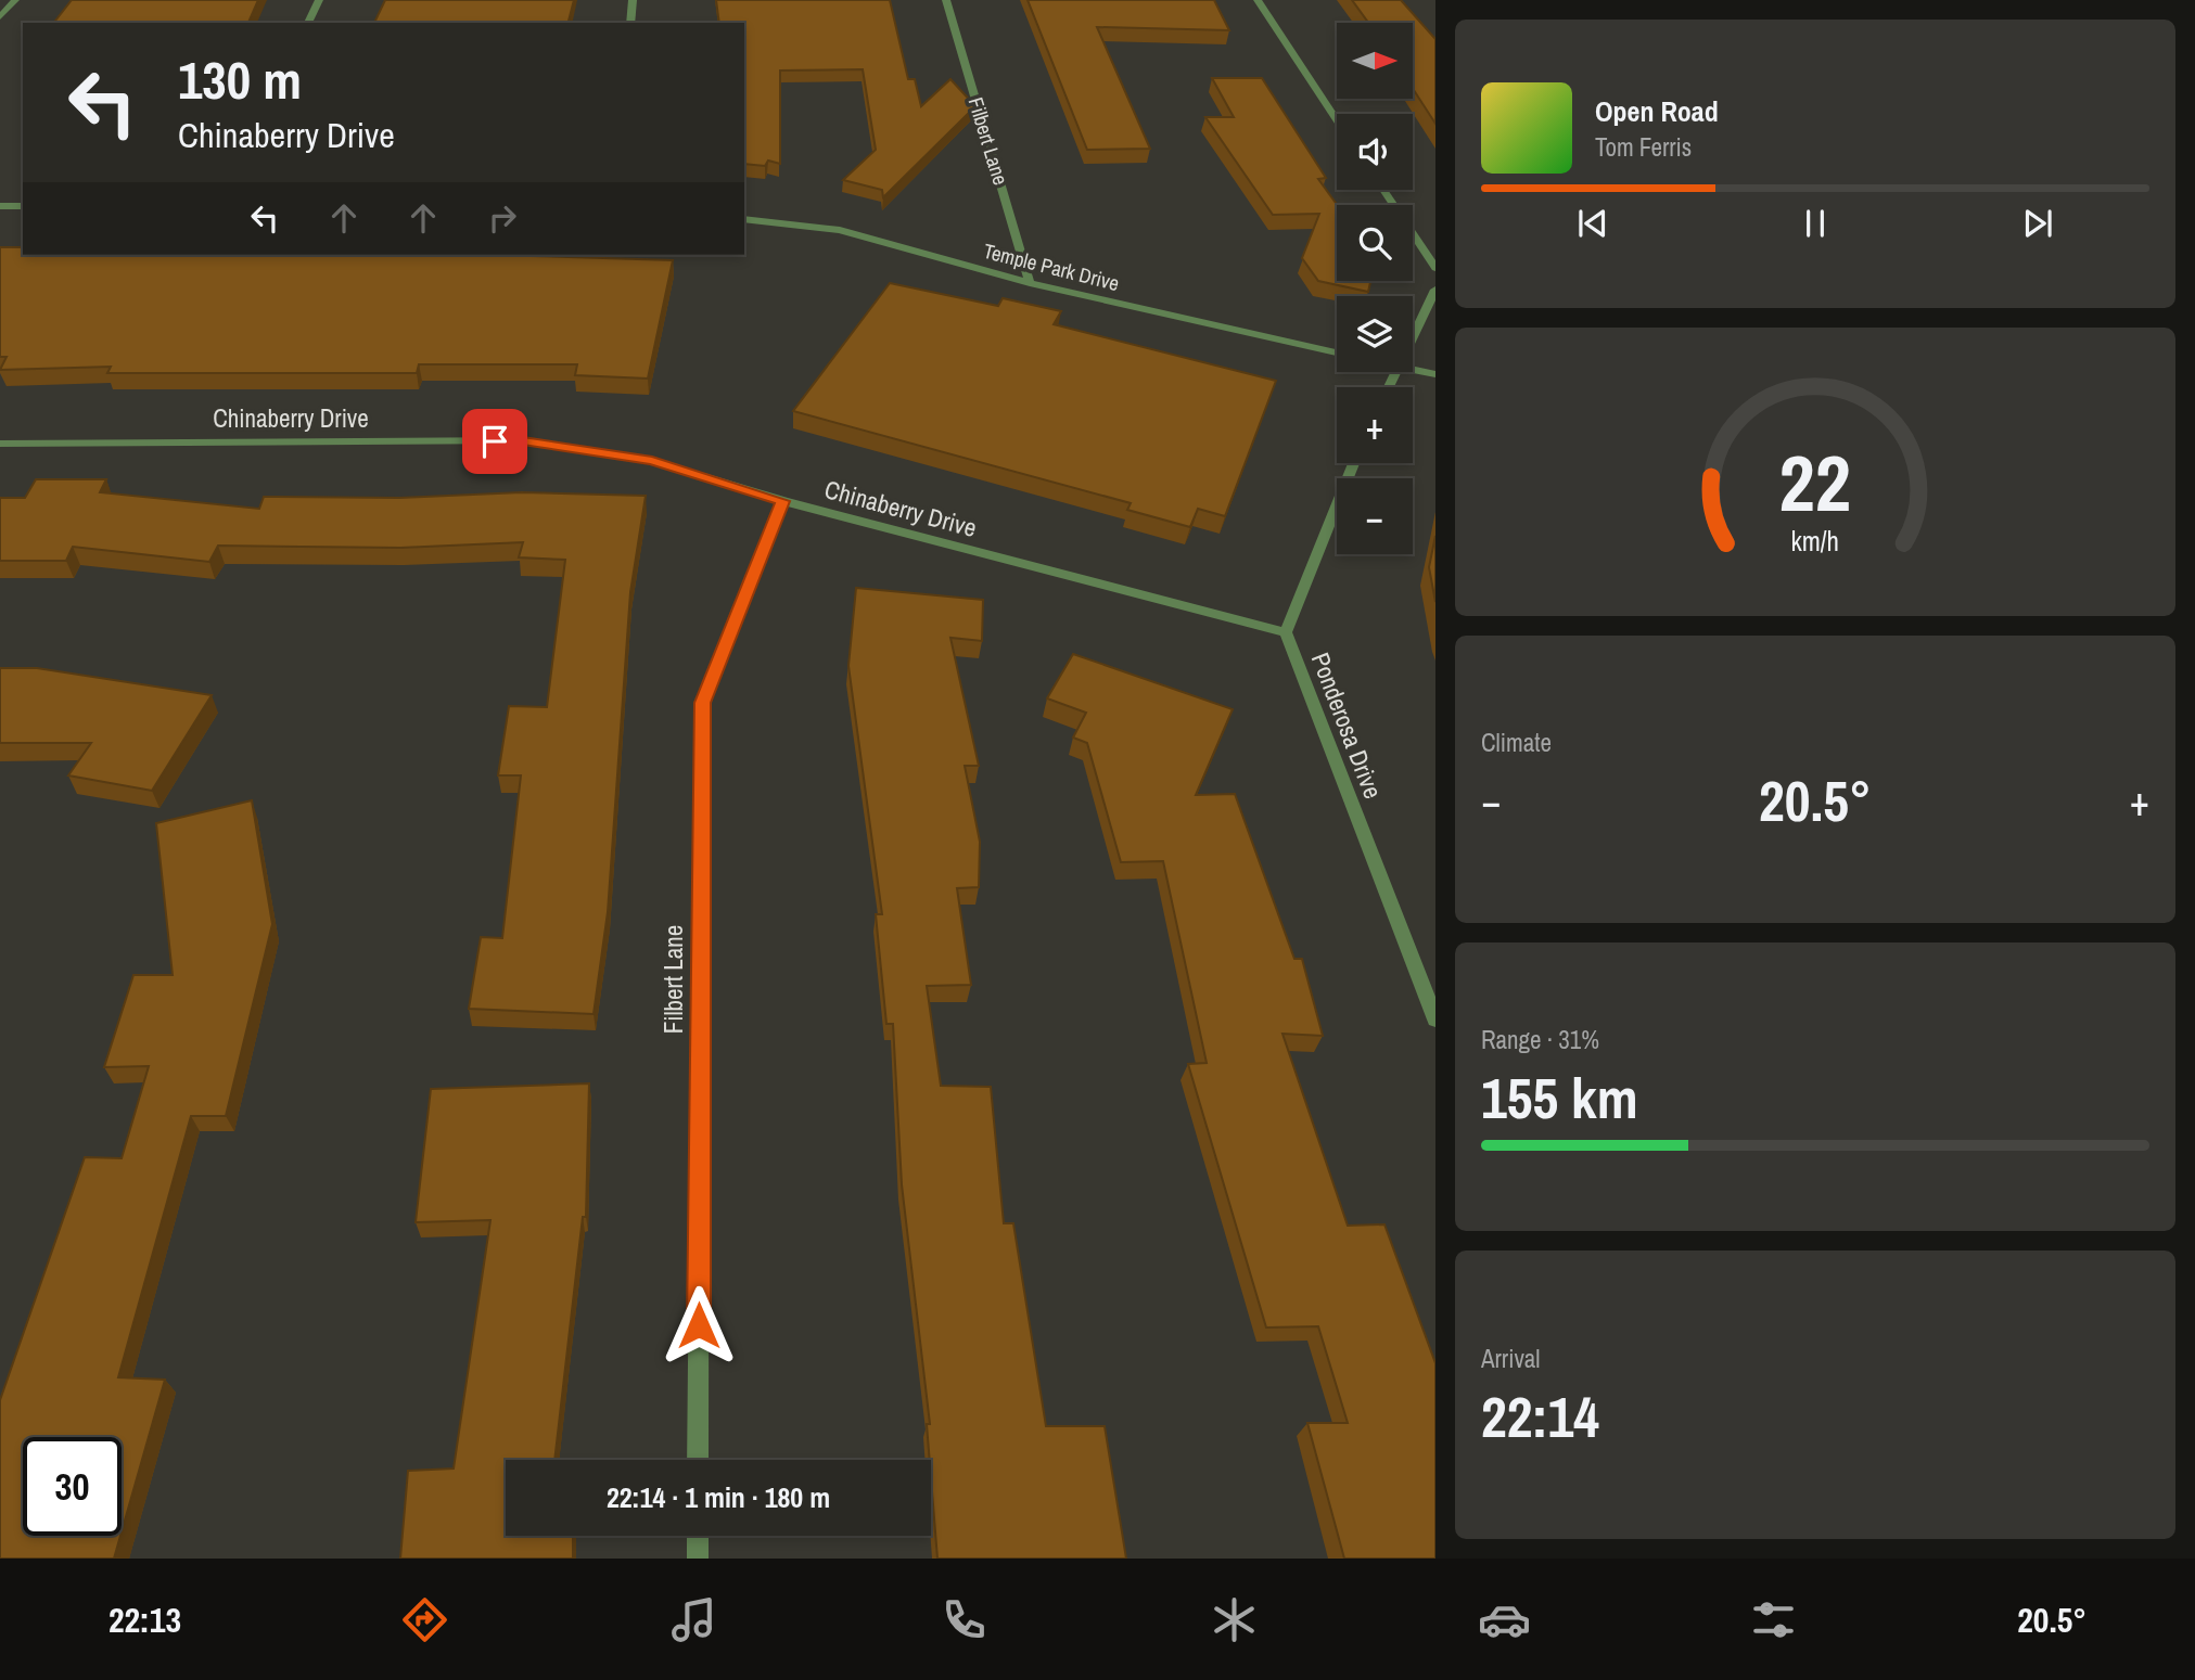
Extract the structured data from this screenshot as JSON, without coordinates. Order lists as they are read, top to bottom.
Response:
{
  "streets": {
    "street": [
      "Filbert Lane",
      "Temple Park Drive",
      "Chinaberry Drive",
      "Ponderosa Drive"
    ]
  },
  "crossings": [
    ["Filbert Lane", "Temple Park Drive"],
    ["Filbert Lane", "Chinaberry Drive"],
    ["Chinaberry Drive", "Ponderosa Drive"]
  ],
  "north": "right",
  "page": {
    "map_buttons": ["+", "−"],
    "turn": ["130 m", "Chinaberry Drive"],
    "song": ["Open Road", "Tom Ferris"],
    "tile": [
      "Climate",
      ["Range · 31%", "155 km"],
      ["Arrival", "22:14"]
    ],
    "heat": ["−", "20.5°", "+"],
    "limit": "30",
    "trip": "22:14 · 1 min · 180 m",
    "tabs": ["22:13", "20.5°"],
    "gauge": ["22", "km/h"]
  }
}
